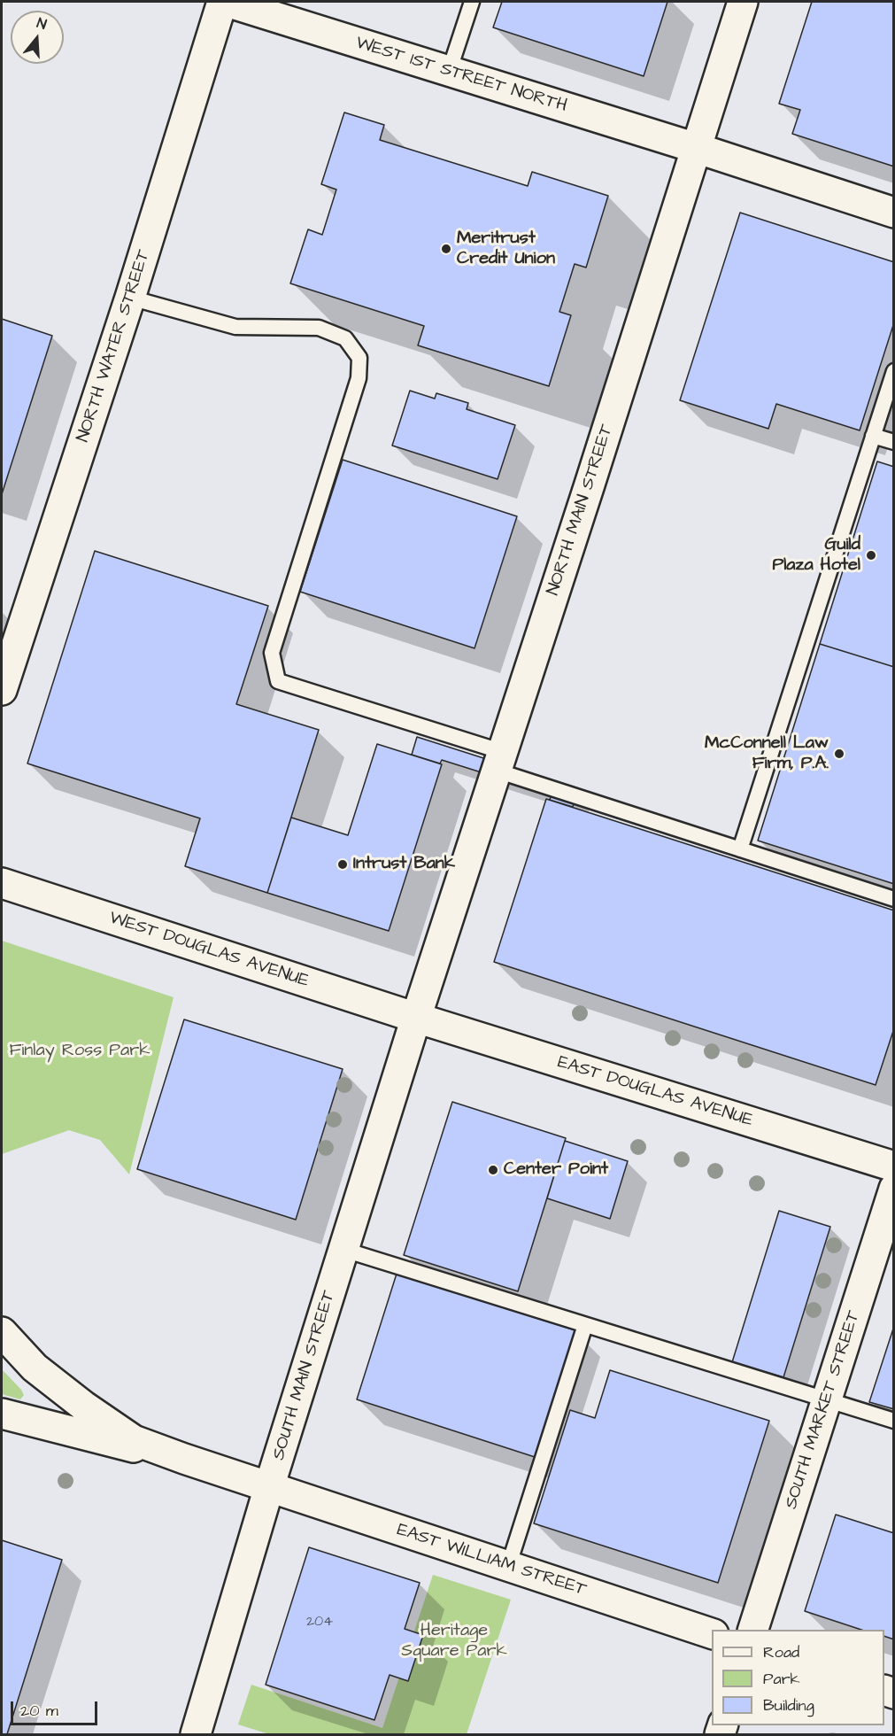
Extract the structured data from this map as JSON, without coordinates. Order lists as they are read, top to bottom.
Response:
{
  "streets": {
    "street": [
      "WEST 1ST STREET NORTH",
      "NORTH WATER STREET",
      "NORTH MAIN STREET",
      "WEST DOUGLAS AVENUE",
      "EAST DOUGLAS AVENUE",
      "SOUTH MAIN STREET",
      "SOUTH MARKET STREET",
      "EAST WILLIAM STREET"
    ]
  },
  "crossings": [
    ["WEST 1ST STREET NORTH", "NORTH MAIN STREET"],
    ["NORTH MAIN STREET", "WEST DOUGLAS AVENUE"],
    ["NORTH MAIN STREET", "EAST DOUGLAS AVENUE"],
    ["NORTH MAIN STREET", "SOUTH MAIN STREET"],
    ["WEST DOUGLAS AVENUE", "EAST DOUGLAS AVENUE"],
    ["WEST DOUGLAS AVENUE", "SOUTH MAIN STREET"],
    ["EAST DOUGLAS AVENUE", "SOUTH MAIN STREET"],
    ["SOUTH MAIN STREET", "EAST WILLIAM STREET"]
  ],
  "parks": ["Finlay Ross Park", "Heritage Square Park"],
  "places": [
    "Meritrust Credit Union",
    "Guild Plaza Hotel",
    "McConnell Law Firm, P.A.",
    "Intrust Bank",
    "Center Point"
  ],
  "house_numbers": ["204"],
  "legend": ["Road", "Park", "Building"],
  "scale_bar": "20 m",
  "north": "top"
}
